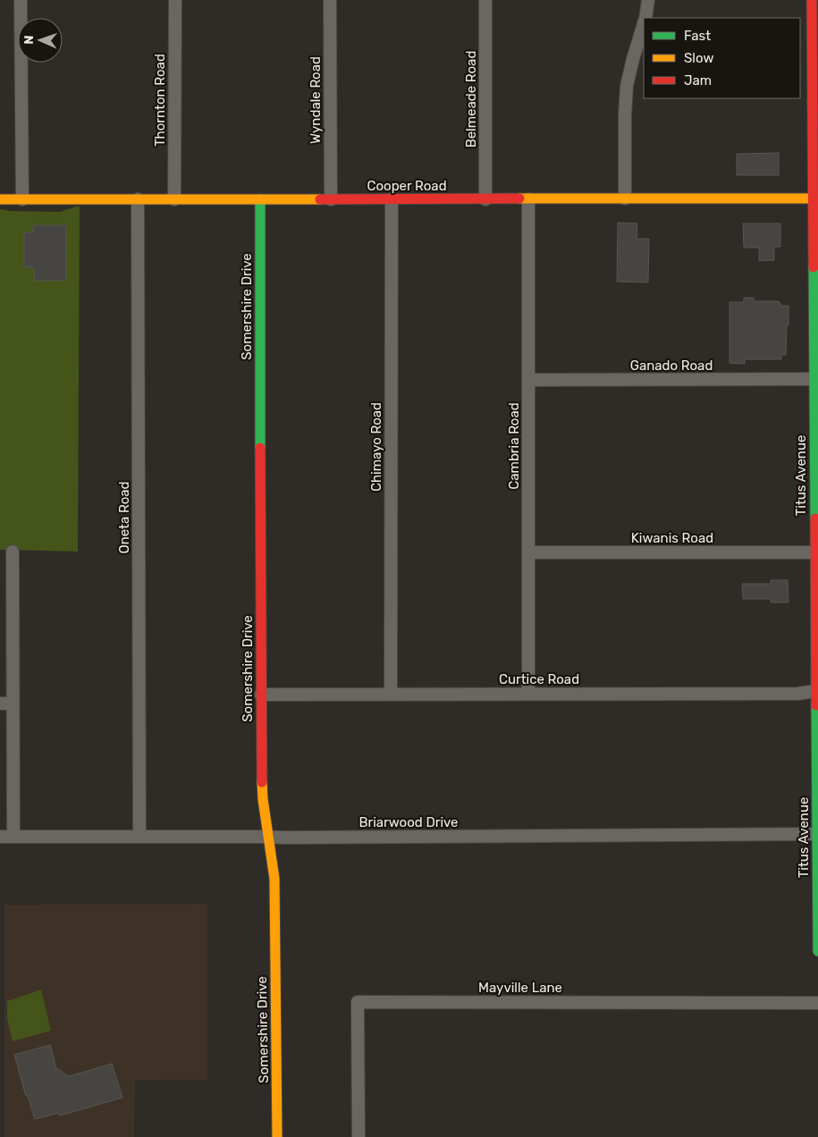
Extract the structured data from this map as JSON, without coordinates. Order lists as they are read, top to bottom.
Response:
{
  "streets": {
    "street": [
      "Belmeade Road",
      "Thornton Road",
      "Wyndale Road",
      "Cooper Road",
      "Somershire Drive",
      "Ganado Road",
      "Cambria Road",
      "Chimayo Road",
      "Titus Avenue",
      "Oneta Road",
      "Kiwanis Road",
      "Curtice Road",
      "Briarwood Drive",
      "Mayville Lane"
    ]
  },
  "crossings": [
    ["Belmeade Road", "Cooper Road"],
    ["Thornton Road", "Cooper Road"],
    ["Wyndale Road", "Cooper Road"],
    ["Cooper Road", "Somershire Drive"],
    ["Cooper Road", "Cambria Road"],
    ["Cooper Road", "Chimayo Road"],
    ["Cooper Road", "Titus Avenue"],
    ["Cooper Road", "Oneta Road"],
    ["Somershire Drive", "Curtice Road"],
    ["Somershire Drive", "Briarwood Drive"],
    ["Ganado Road", "Cambria Road"],
    ["Ganado Road", "Titus Avenue"],
    ["Cambria Road", "Kiwanis Road"],
    ["Cambria Road", "Curtice Road"],
    ["Chimayo Road", "Curtice Road"],
    ["Titus Avenue", "Kiwanis Road"],
    ["Titus Avenue", "Curtice Road"],
    ["Titus Avenue", "Briarwood Drive"],
    ["Oneta Road", "Briarwood Drive"]
  ],
  "legend": ["Fast", "Slow", "Jam"],
  "north": "left"
}
